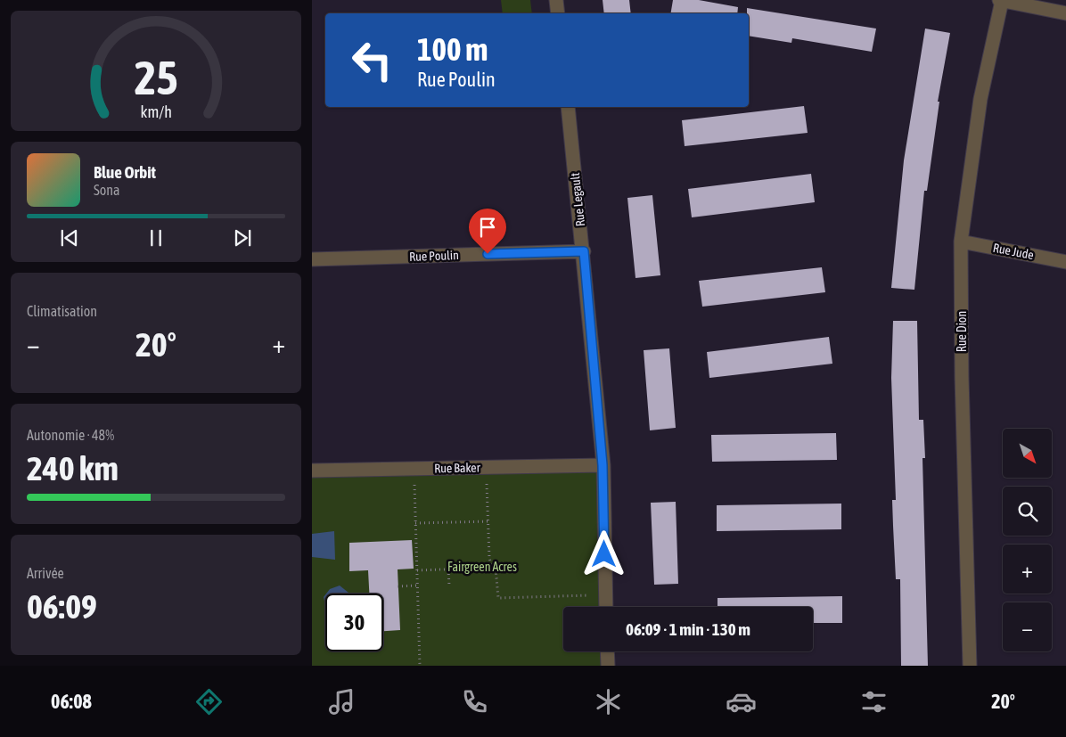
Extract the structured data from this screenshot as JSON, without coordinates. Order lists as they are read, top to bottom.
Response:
{
  "streets": {
    "street": [
      "Rue Legault",
      "Rue Jude",
      "Rue Poulin",
      "Rue Dion",
      "Rue Baker"
    ]
  },
  "crossings": [
    ["Rue Legault", "Rue Poulin"],
    ["Rue Legault", "Rue Baker"],
    ["Rue Jude", "Rue Dion"]
  ],
  "parks": ["Fairgreen Acres"],
  "north": "bottom right",
  "page": {
    "turn": ["100 m", "Rue Poulin"],
    "song": ["Blue Orbit", "Sona"],
    "tile": [
      "Climatisation",
      ["Autonomie · 48%", "240 km"],
      ["Arrivée", "06:09"]
    ],
    "heat": ["−", "20°", "+"],
    "map_buttons": ["+", "−"],
    "limit": "30",
    "trip": "06:09 · 1 min · 130 m",
    "tabs": ["06:08", "20°"],
    "gauge": ["25", "km/h"]
  }
}
